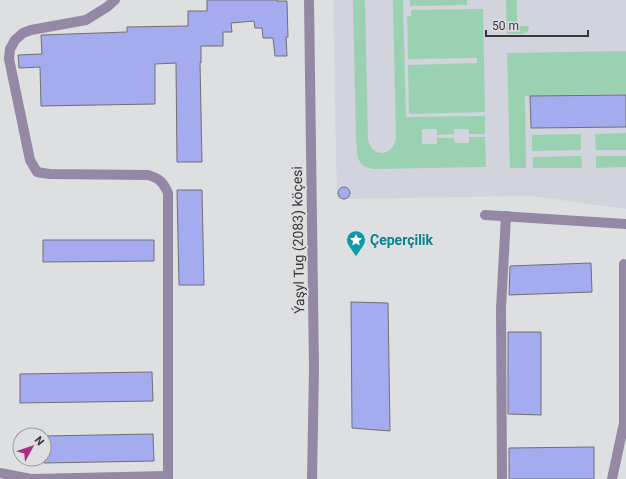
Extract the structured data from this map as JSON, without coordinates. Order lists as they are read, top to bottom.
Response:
{
  "streets": {
    "street": ["Ýaşyl Tug (2083) köçesi"]
  },
  "places": {
    "place": ["Çeperçilik"]
  },
  "scale_bar": "50 m",
  "north": "top right"
}
